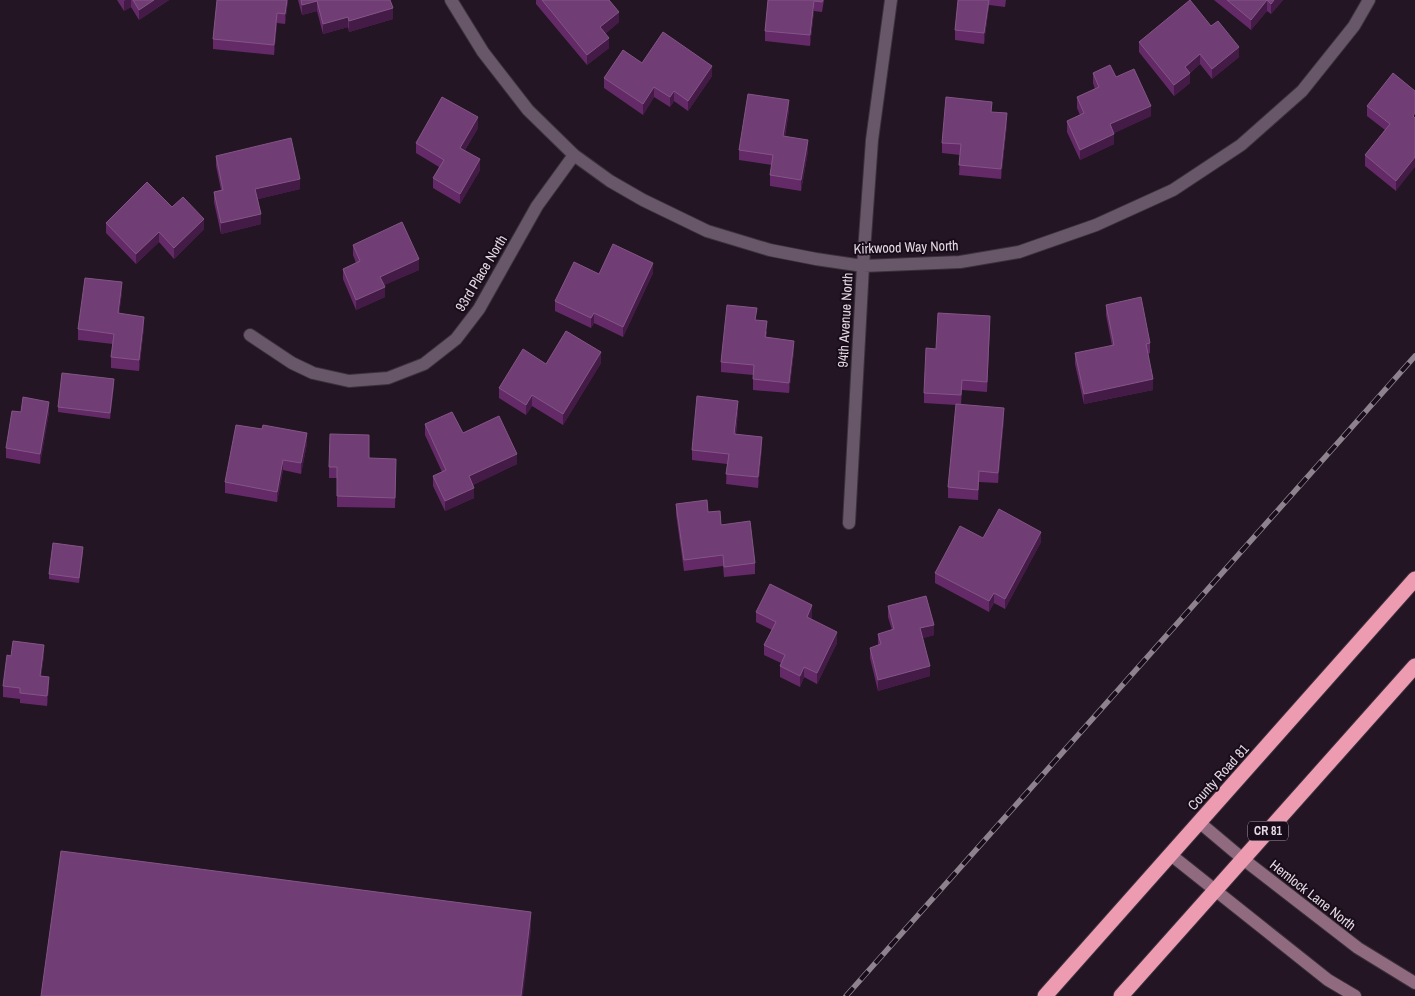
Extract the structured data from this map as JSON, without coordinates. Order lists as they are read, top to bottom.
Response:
{
  "streets": {
    "highway": ["County Road 81", "CR 81"],
    "street": [
      "Kirkwood Way North",
      "93rd Place North",
      "94th Avenue North",
      "Hemlock Lane North"
    ]
  },
  "crossings": [
    ["Kirkwood Way North", "93rd Place North"],
    ["Kirkwood Way North", "94th Avenue North"],
    ["County Road 81", "Hemlock Lane North"],
    ["CR 81", "Hemlock Lane North"]
  ]
}
